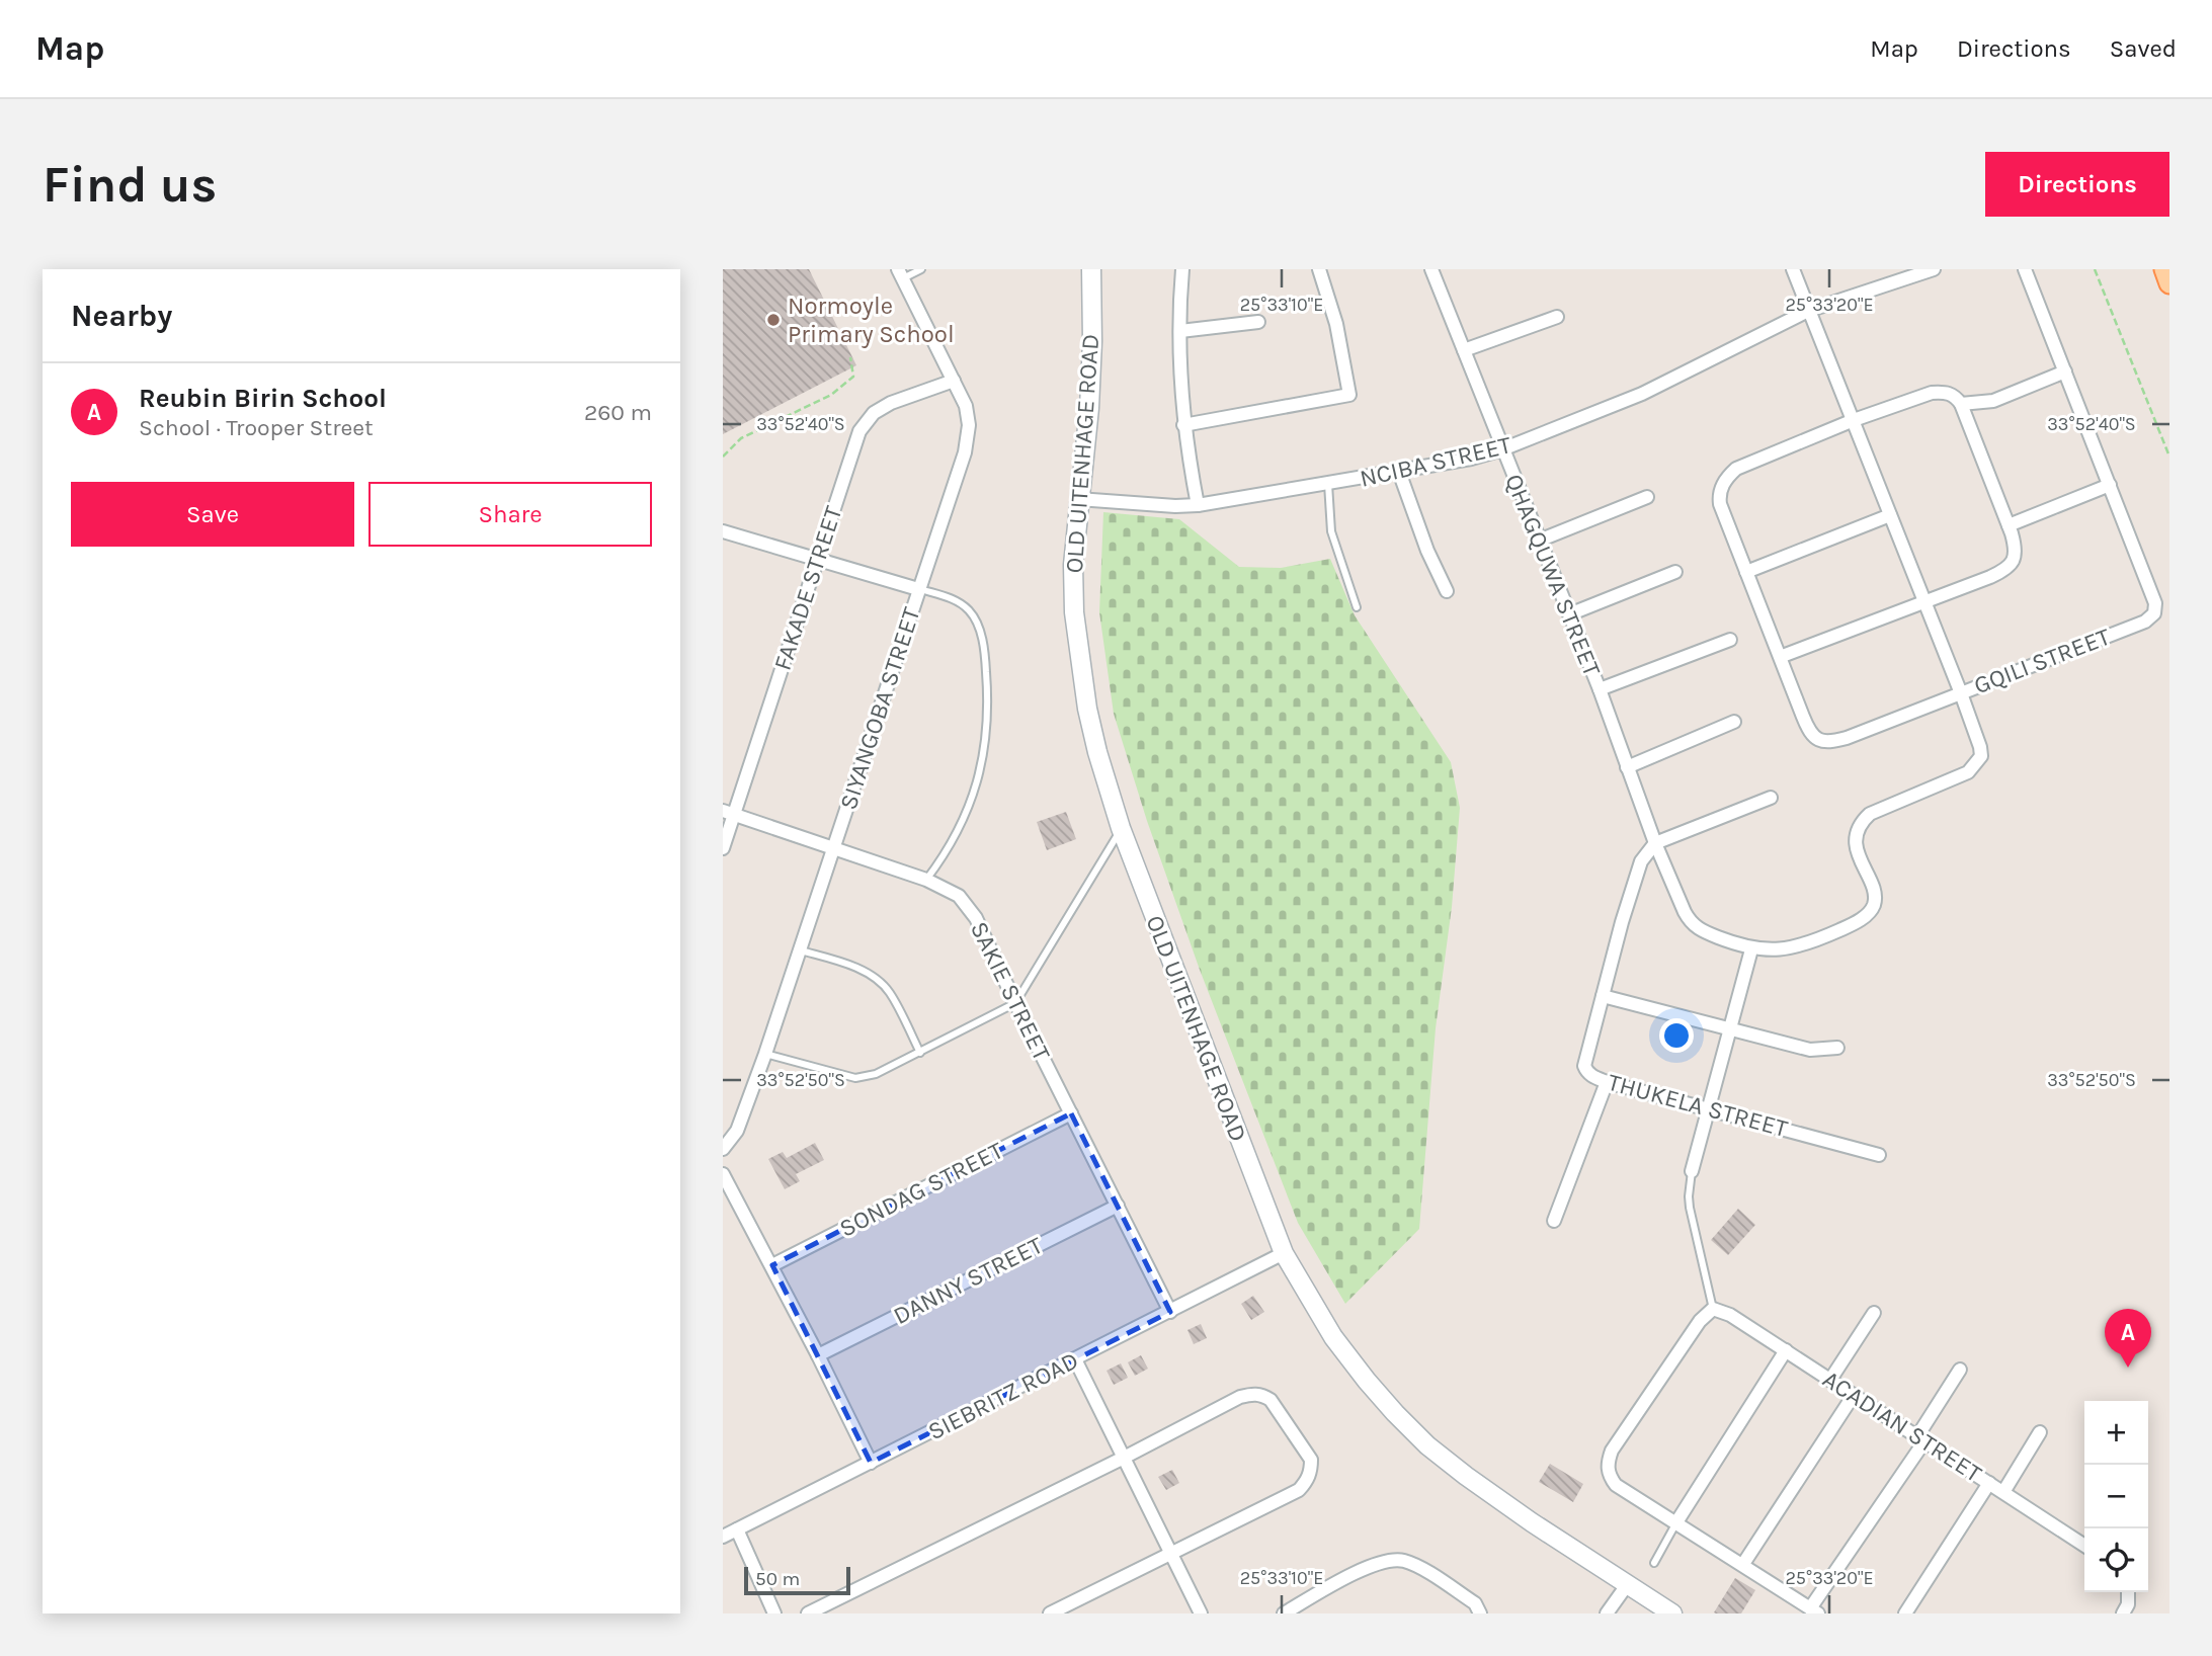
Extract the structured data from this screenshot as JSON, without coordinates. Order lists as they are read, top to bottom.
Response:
{
  "streets": {
    "street": [
      "OLD UITENHAGE ROAD",
      "NCIBA STREET",
      "QHAGQUWA STREET",
      "FAKADE STREET",
      "GQILI STREET",
      "SIYANGOBA STREET",
      "SAKIE STREET",
      "THUKELA STREET",
      "SONDAG STREET",
      "DANNY STREET",
      "SIEBRITZ ROAD",
      "ACADIAN STREET"
    ]
  },
  "crossings": [
    ["OLD UITENHAGE ROAD", "NCIBA STREET"],
    ["OLD UITENHAGE ROAD", "SIEBRITZ ROAD"],
    ["NCIBA STREET", "QHAGQUWA STREET"],
    ["QHAGQUWA STREET", "GQILI STREET"],
    ["QHAGQUWA STREET", "THUKELA STREET"],
    ["FAKADE STREET", "SIYANGOBA STREET"],
    ["FAKADE STREET", "SAKIE STREET"],
    ["GQILI STREET", "THUKELA STREET"],
    ["SIYANGOBA STREET", "SAKIE STREET"],
    ["SAKIE STREET", "SONDAG STREET"],
    ["SAKIE STREET", "DANNY STREET"],
    ["SAKIE STREET", "SIEBRITZ ROAD"]
  ],
  "places": ["Normoyle Primary School"],
  "scale_bar": "50 m",
  "page": {
    "header": "Map",
    "nav": ["Map", "Directions", "Saved"],
    "buttons": [
      "Directions",
      ["Save", "Share"]
    ],
    "title": "Find us",
    "heading": "Nearby",
    "list": [
      {
        "mark": "A",
        "name": "Reubin Birin School",
        "note": "School · Trooper Street",
        "value": "260 m"
      }
    ],
    "pins": "A",
    "map_buttons": ["+", "−"],
    "scale": "50 m"
  },
  "coordinates": [
    "25°33'10\"E",
    "25°33'20\"E",
    "33°52'40\"S",
    "33°52'50\"S"
  ]
}
